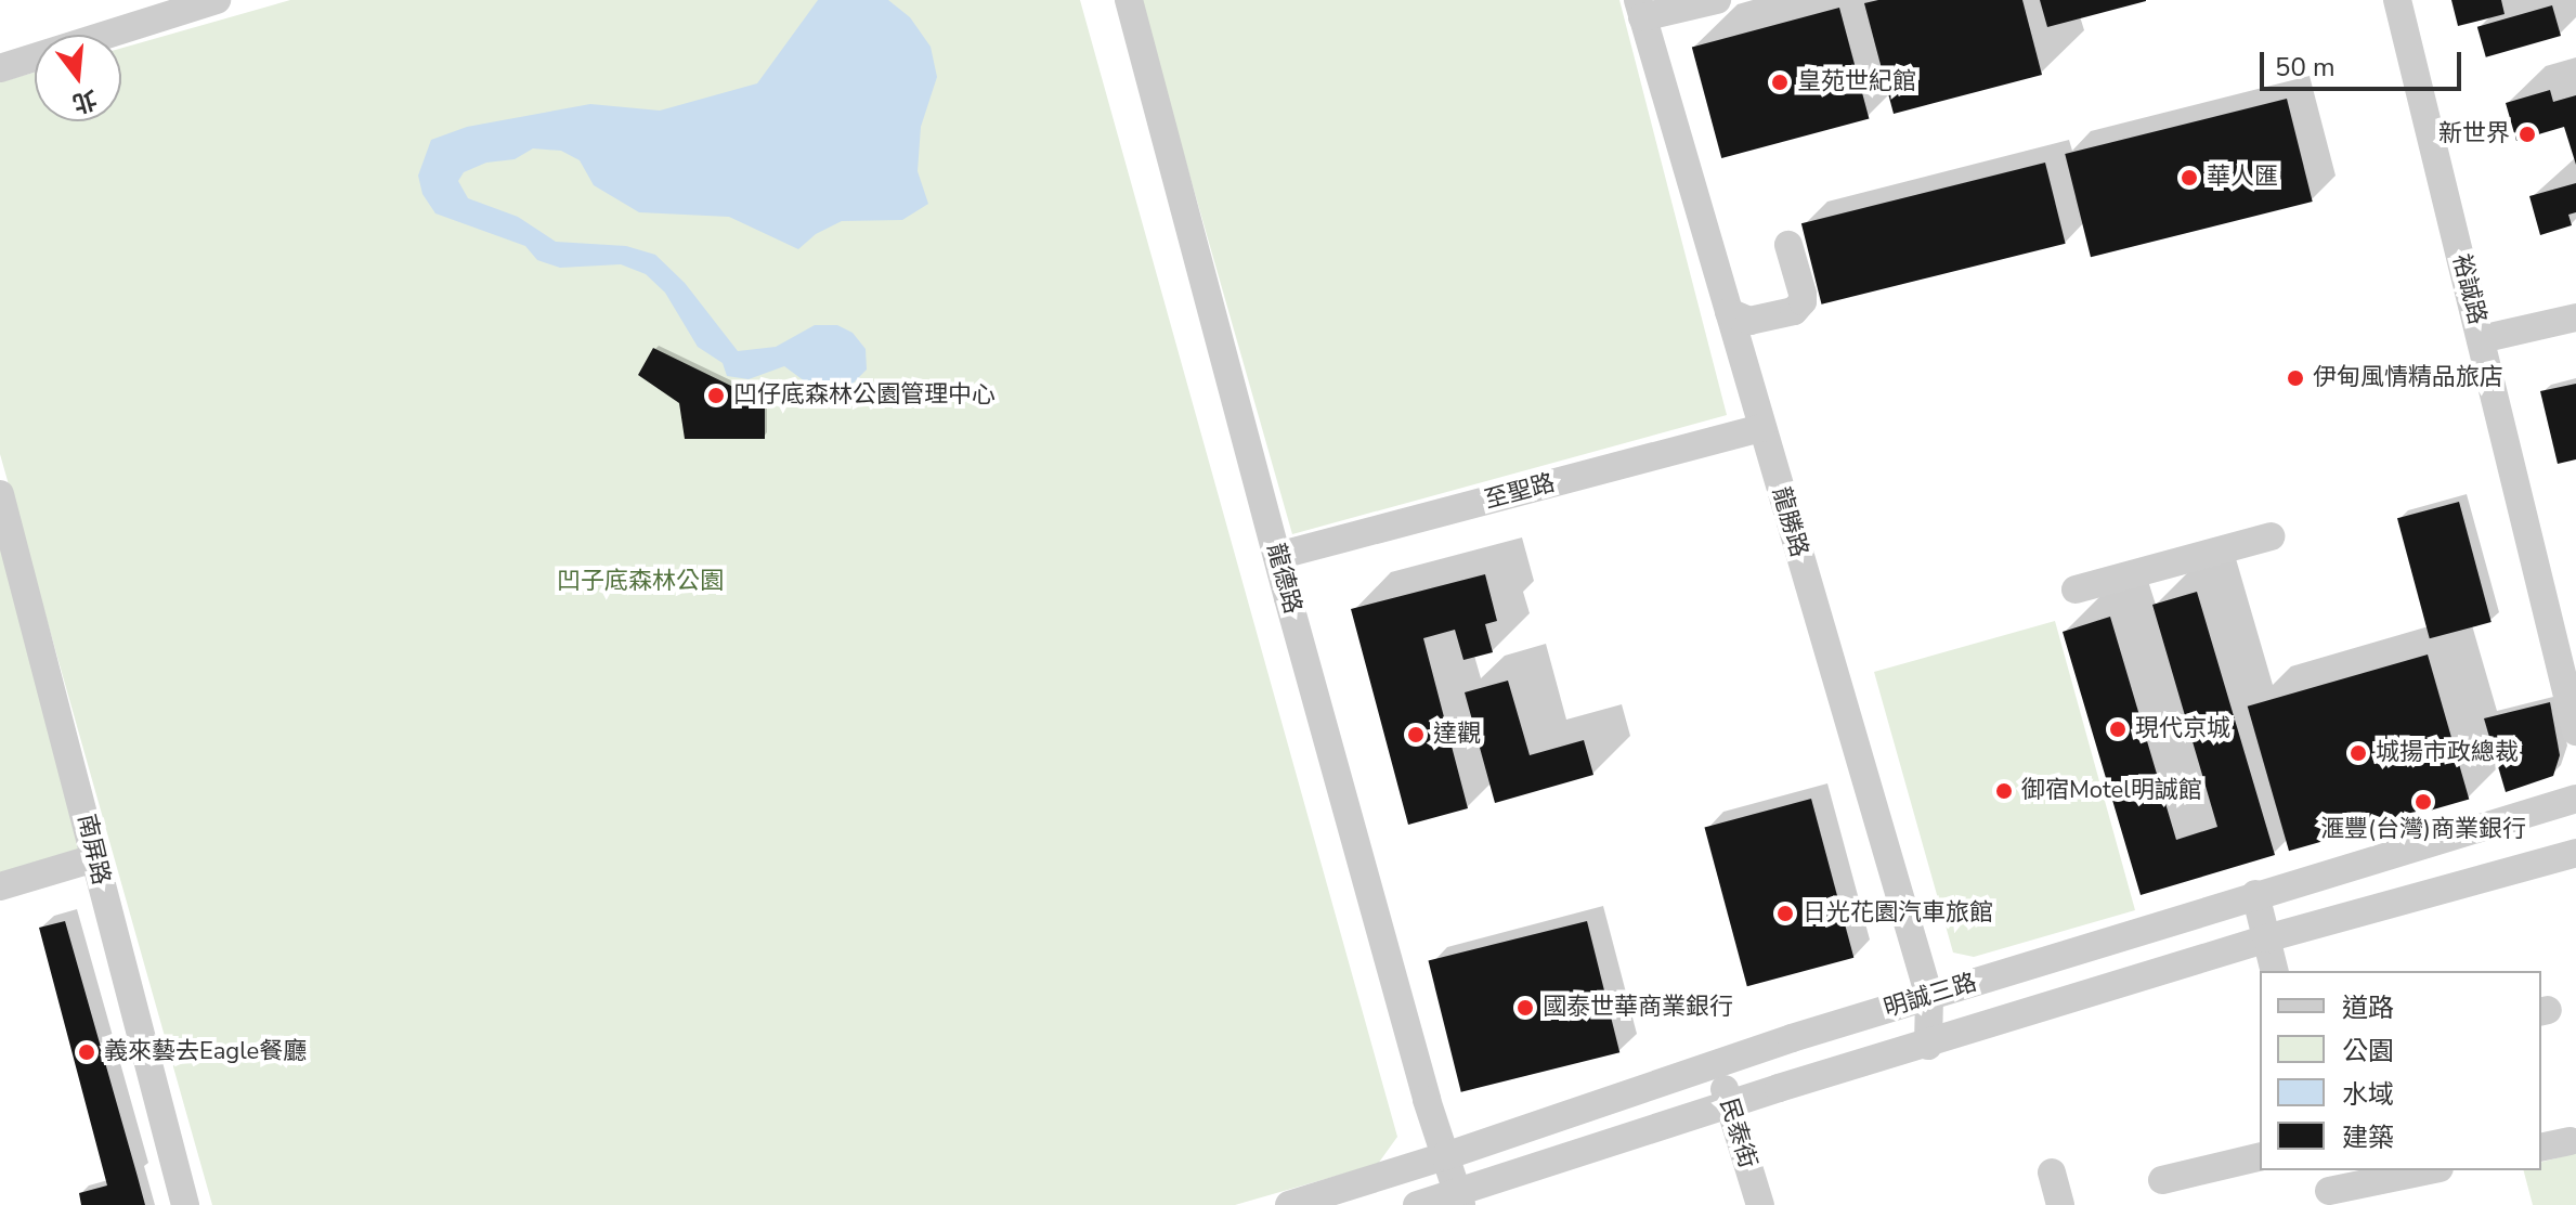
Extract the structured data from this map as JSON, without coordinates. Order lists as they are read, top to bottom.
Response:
{
  "streets": {
    "street": [
      "裕誠路",
      "至聖路",
      "龍勝路",
      "龍德路",
      "南屏路",
      "明誠三路",
      "民泰街"
    ]
  },
  "crossings": [
    ["至聖路", "龍勝路"],
    ["至聖路", "龍德路"],
    ["龍勝路", "明誠三路"],
    ["龍德路", "明誠三路"],
    ["明誠三路", "民泰街"]
  ],
  "parks": ["凹子底森林公園"],
  "places": [
    "皇苑世紀館",
    "新世界",
    "華人匯",
    "伊甸風情精品旅店",
    "凹仔底森林公園管理中心",
    "現代京城",
    "達觀",
    "城揚市政總裁",
    "御宿Motel明誠館",
    "滙豐(台灣)商業銀行",
    "日光花園汽車旅館",
    "國泰世華商業銀行",
    "義來藝去Eagle餐廳"
  ],
  "legend": [
    "道路",
    "公園",
    "水域",
    "建築"
  ],
  "scale_bar": "50 m",
  "north": "bottom"
}
